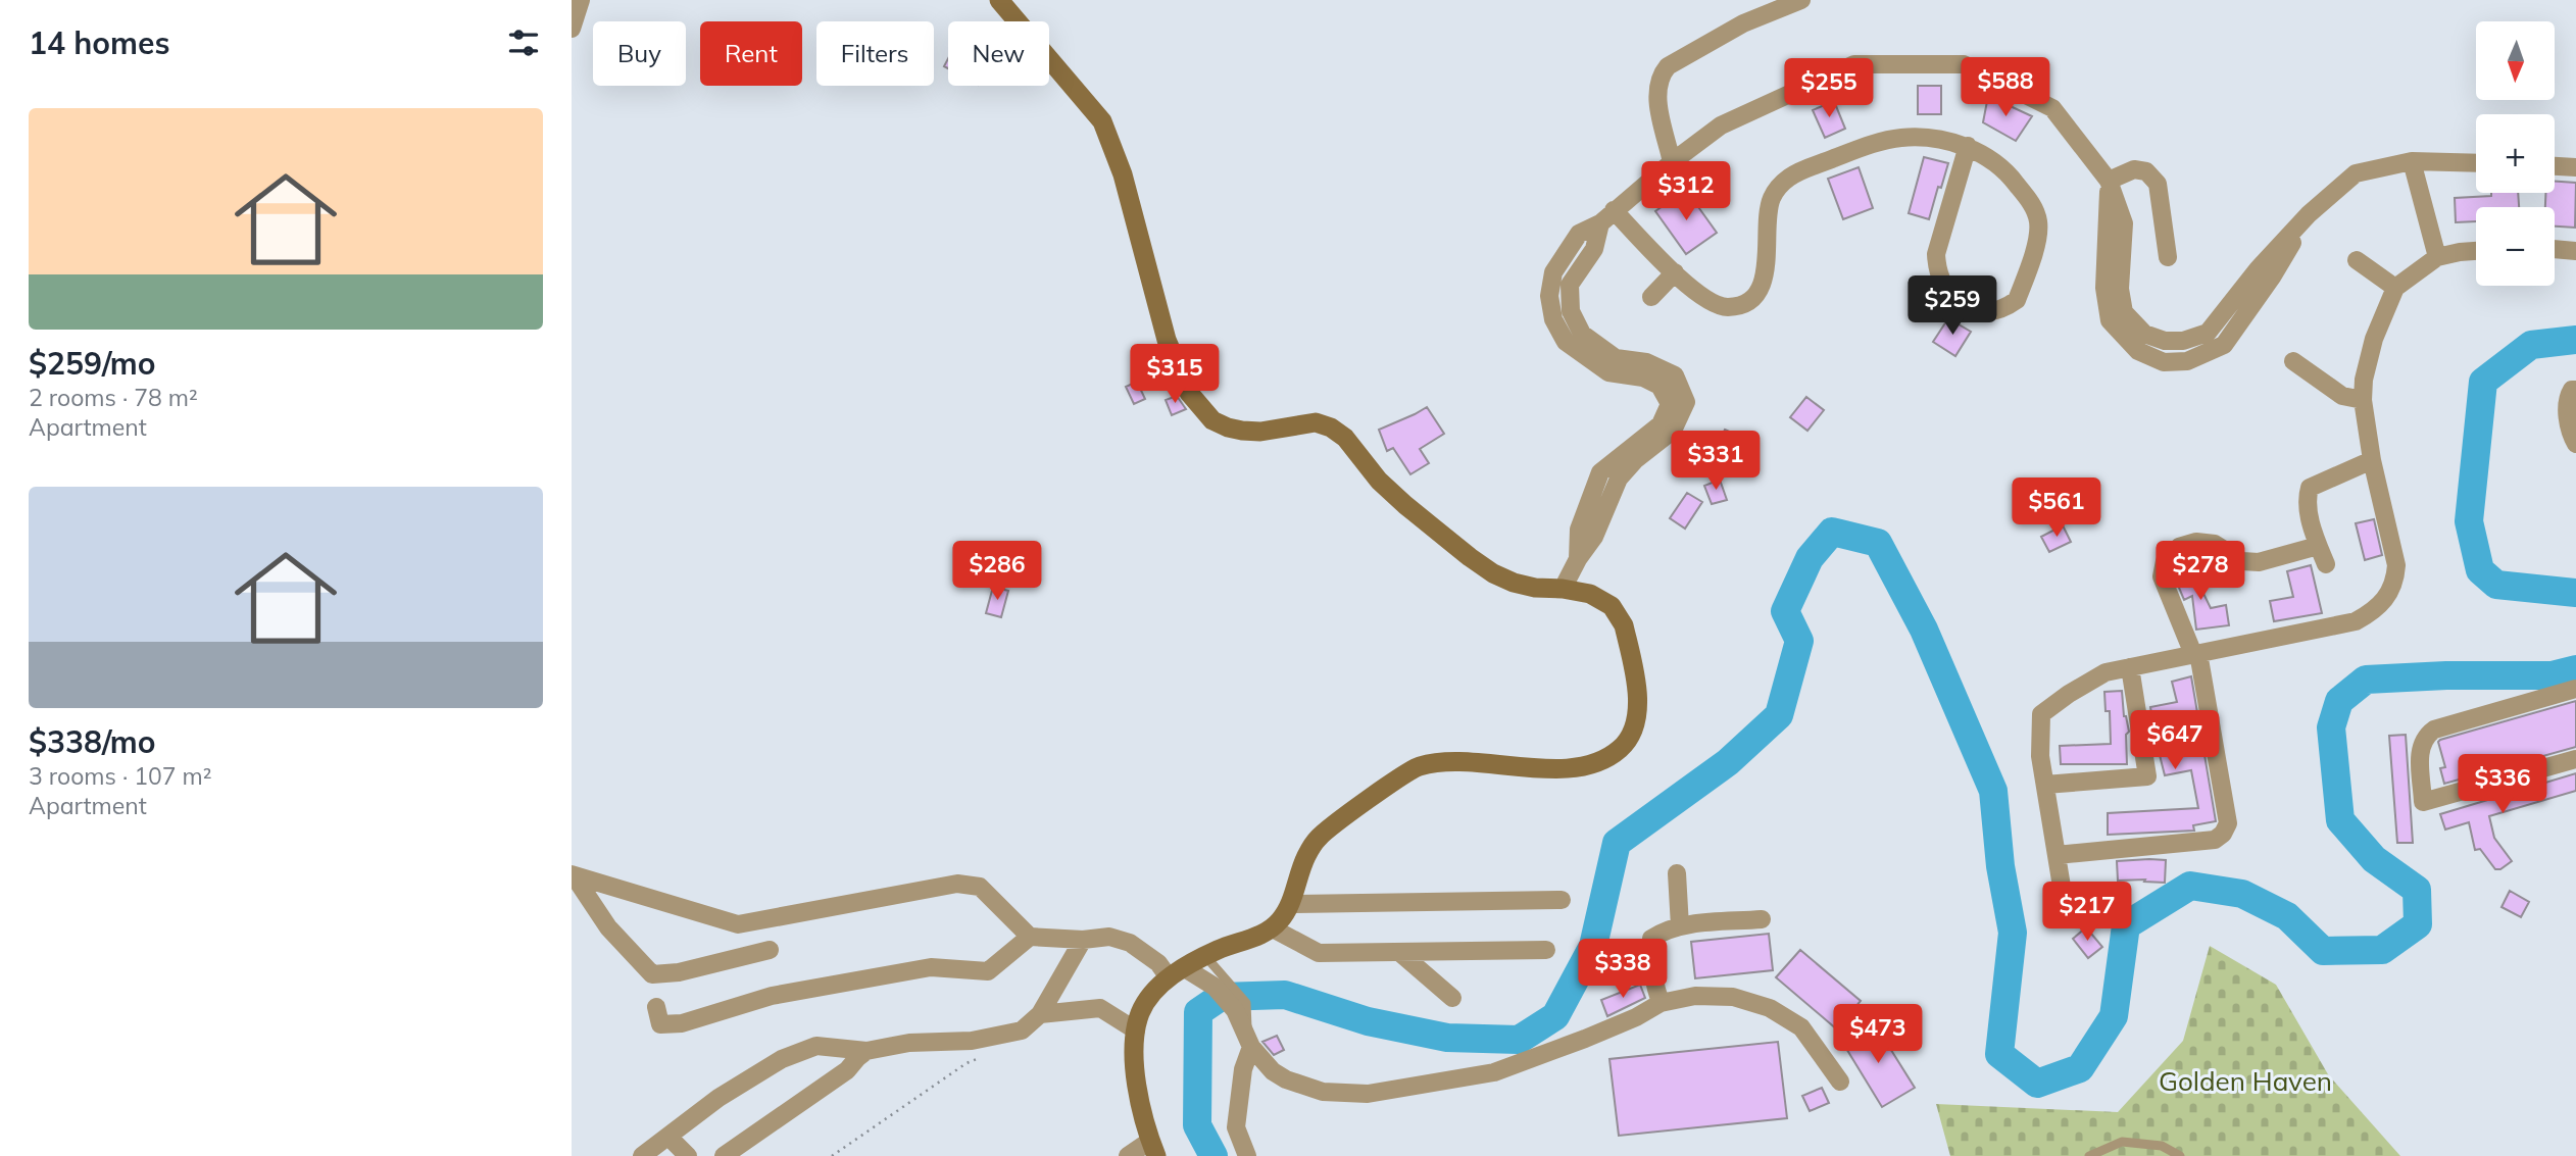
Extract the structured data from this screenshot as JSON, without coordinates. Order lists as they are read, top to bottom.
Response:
{
  "parks": ["Golden Haven"],
  "north": "bottom",
  "page": {
    "heading": "14 homes",
    "map_buttons": ["+", "−"],
    "chip": [
      "Buy",
      "Rent",
      "Filters",
      "New"
    ],
    "price": [
      "$588",
      "$255",
      "$312",
      "$259",
      "$315",
      "$331",
      "$561",
      "$286",
      "$278",
      "$647",
      "$336",
      "$217",
      "$338",
      "$473"
    ],
    "list": [
      {
        "name": "$259/mo",
        "note": "2 rooms · 78 m² · Apartment"
      },
      {
        "name": "$338/mo",
        "note": "3 rooms · 107 m² · Apartment"
      }
    ]
  }
}
